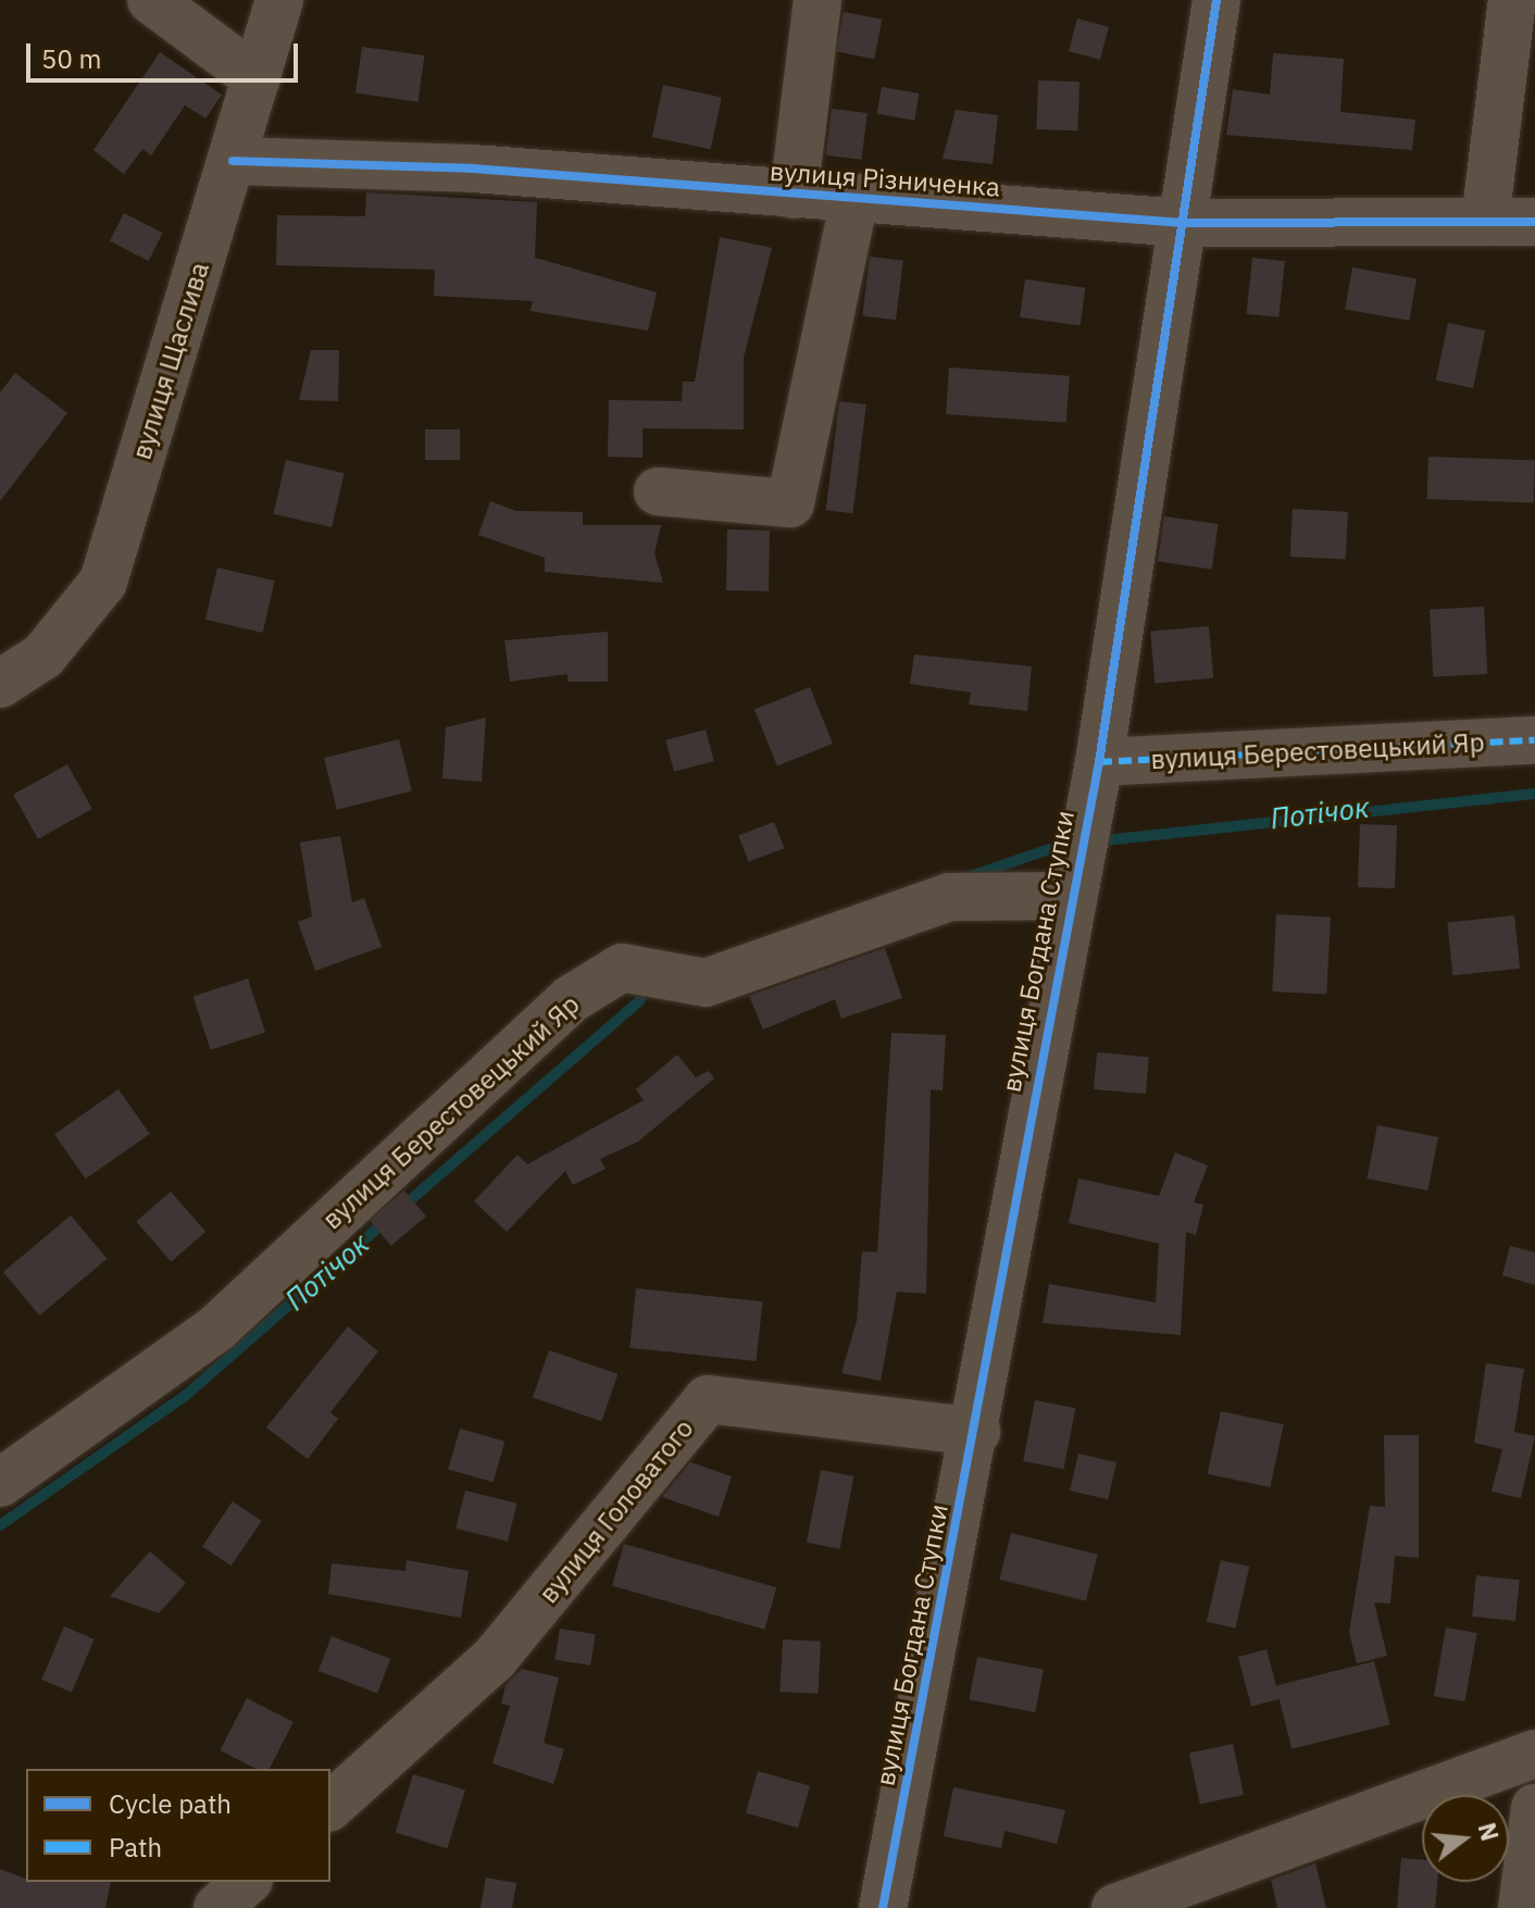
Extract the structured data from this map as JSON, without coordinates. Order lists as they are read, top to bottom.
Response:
{
  "streets": {
    "street": [
      "вулиця Різниченка",
      "вулиця Щаслива",
      "вулиця Берестовецький Яр",
      "вулиця Богдана Ступки",
      "вулиця Головатого"
    ]
  },
  "crossings": [
    ["вулиця Різниченка", "вулиця Щаслива"],
    ["вулиця Різниченка", "вулиця Богдана Ступки"],
    ["вулиця Берестовецький Яр", "вулиця Богдана Ступки"],
    ["вулиця Богдана Ступки", "вулиця Головатого"]
  ],
  "water": ["Потічок"],
  "legend": ["Cycle path", "Path"],
  "scale_bar": "50 m",
  "north": "right"
}
